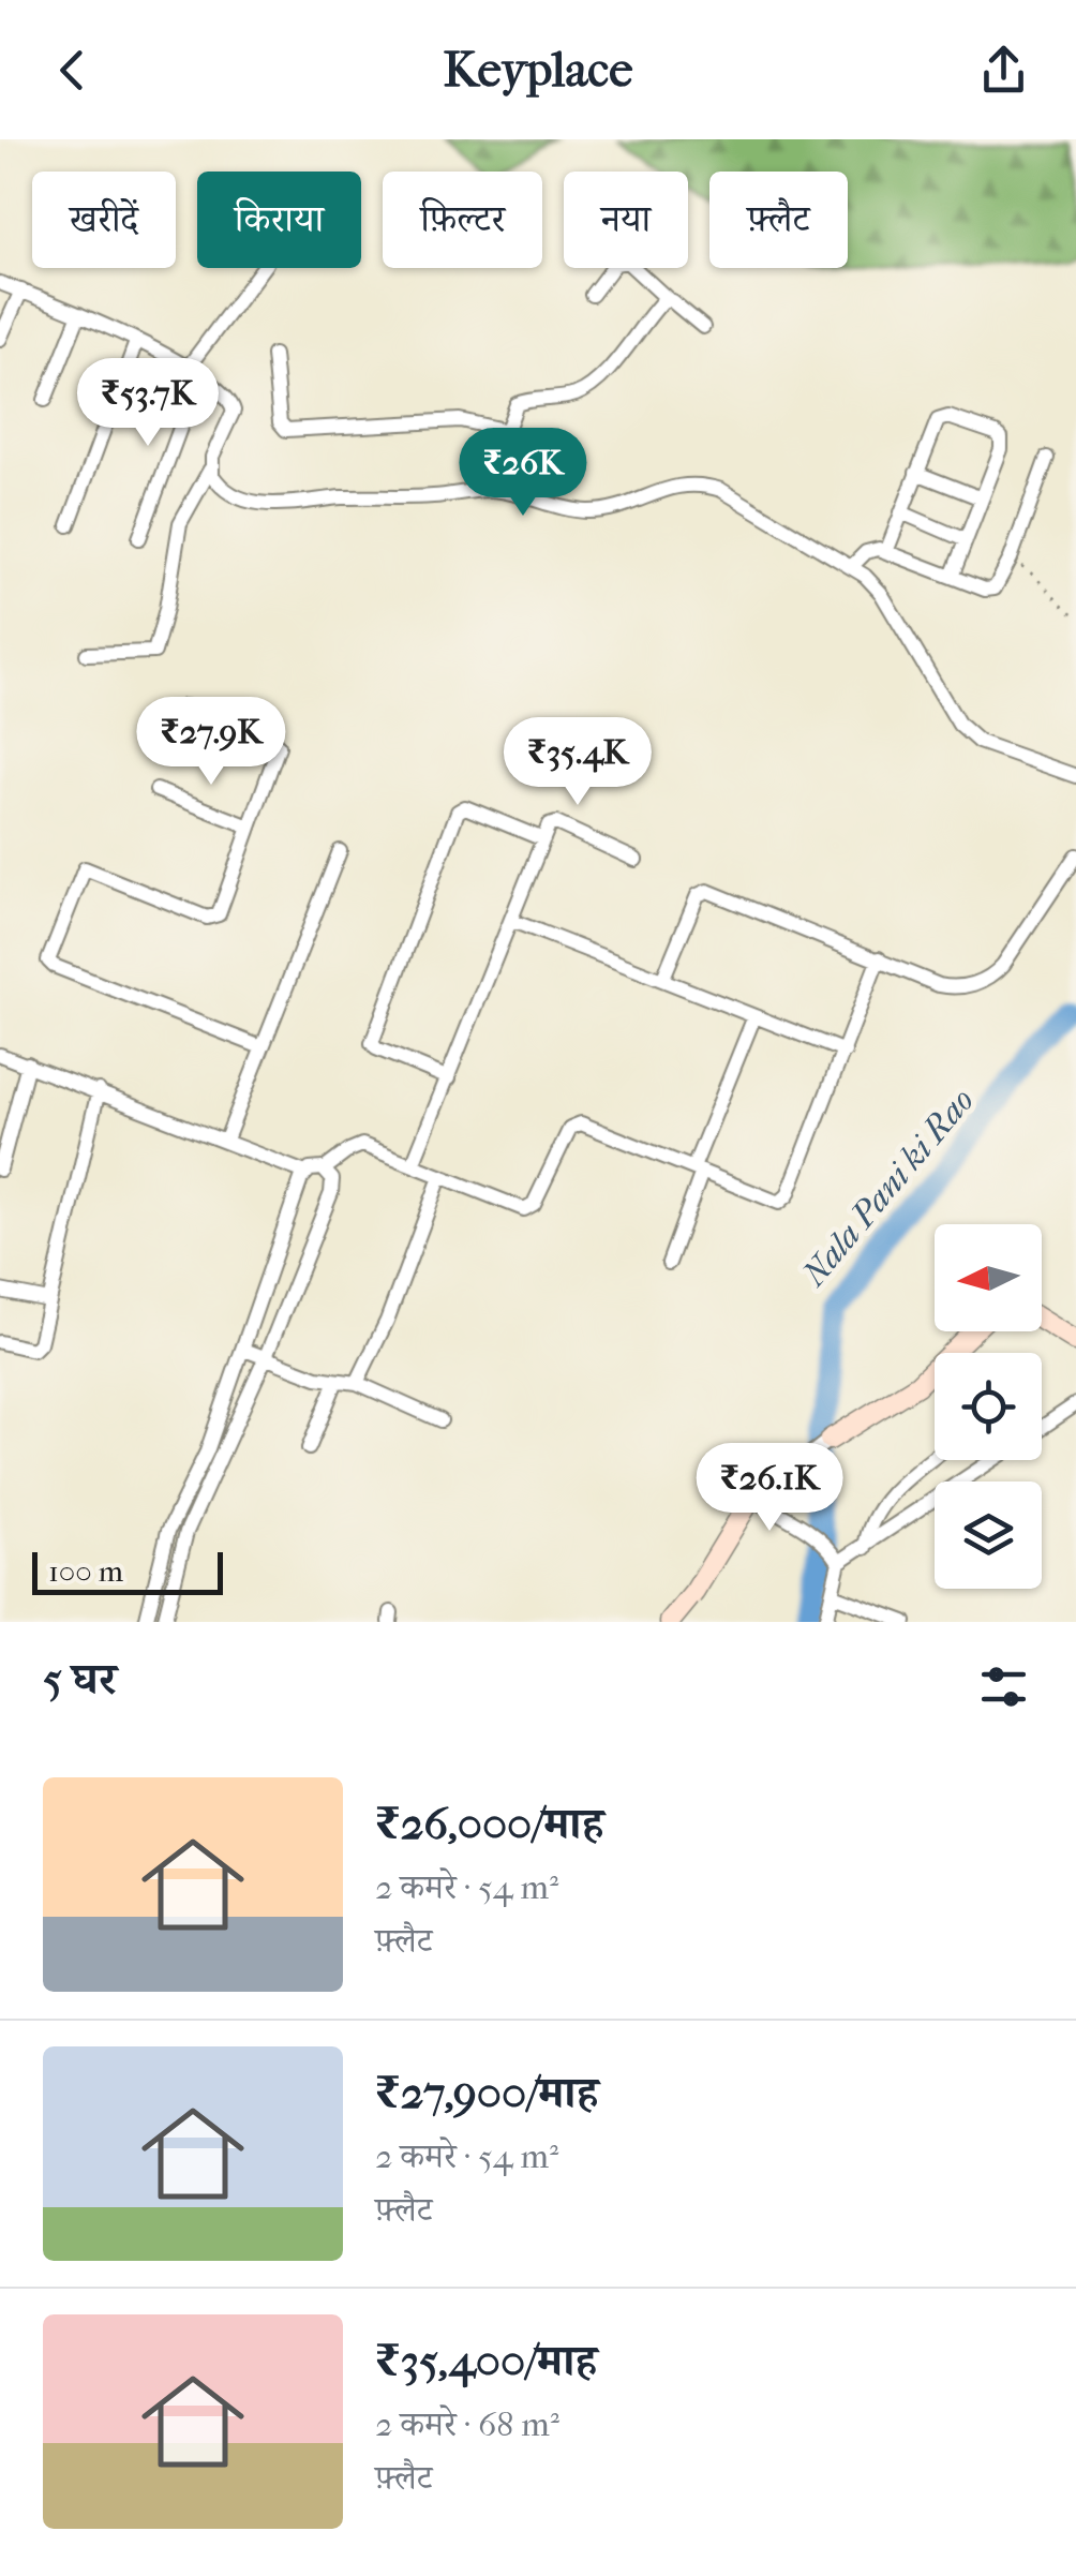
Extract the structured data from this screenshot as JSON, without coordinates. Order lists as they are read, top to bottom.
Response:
{
  "water": ["Nala Pani ki Rao"],
  "scale_bar": "100 m",
  "north": "left",
  "page": {
    "header": "Keyplace",
    "chip": [
      "खरीदें",
      "किराया",
      "फ़िल्टर",
      "नया",
      "फ़्लैट"
    ],
    "price": [
      "₹53.7K",
      "₹26K",
      "₹27.9K",
      "₹35.4K",
      "₹26.1K"
    ],
    "scale": "100 m",
    "heading": "5 घर",
    "list": [
      {
        "name": "₹26,000/माह",
        "note": "2 कमरे · 54 m² · फ़्लैट"
      },
      {
        "name": "₹27,900/माह",
        "note": "2 कमरे · 54 m² · फ़्लैट"
      },
      {
        "name": "₹35,400/माह",
        "note": "2 कमरे · 68 m² · फ़्लैट"
      }
    ]
  }
}
